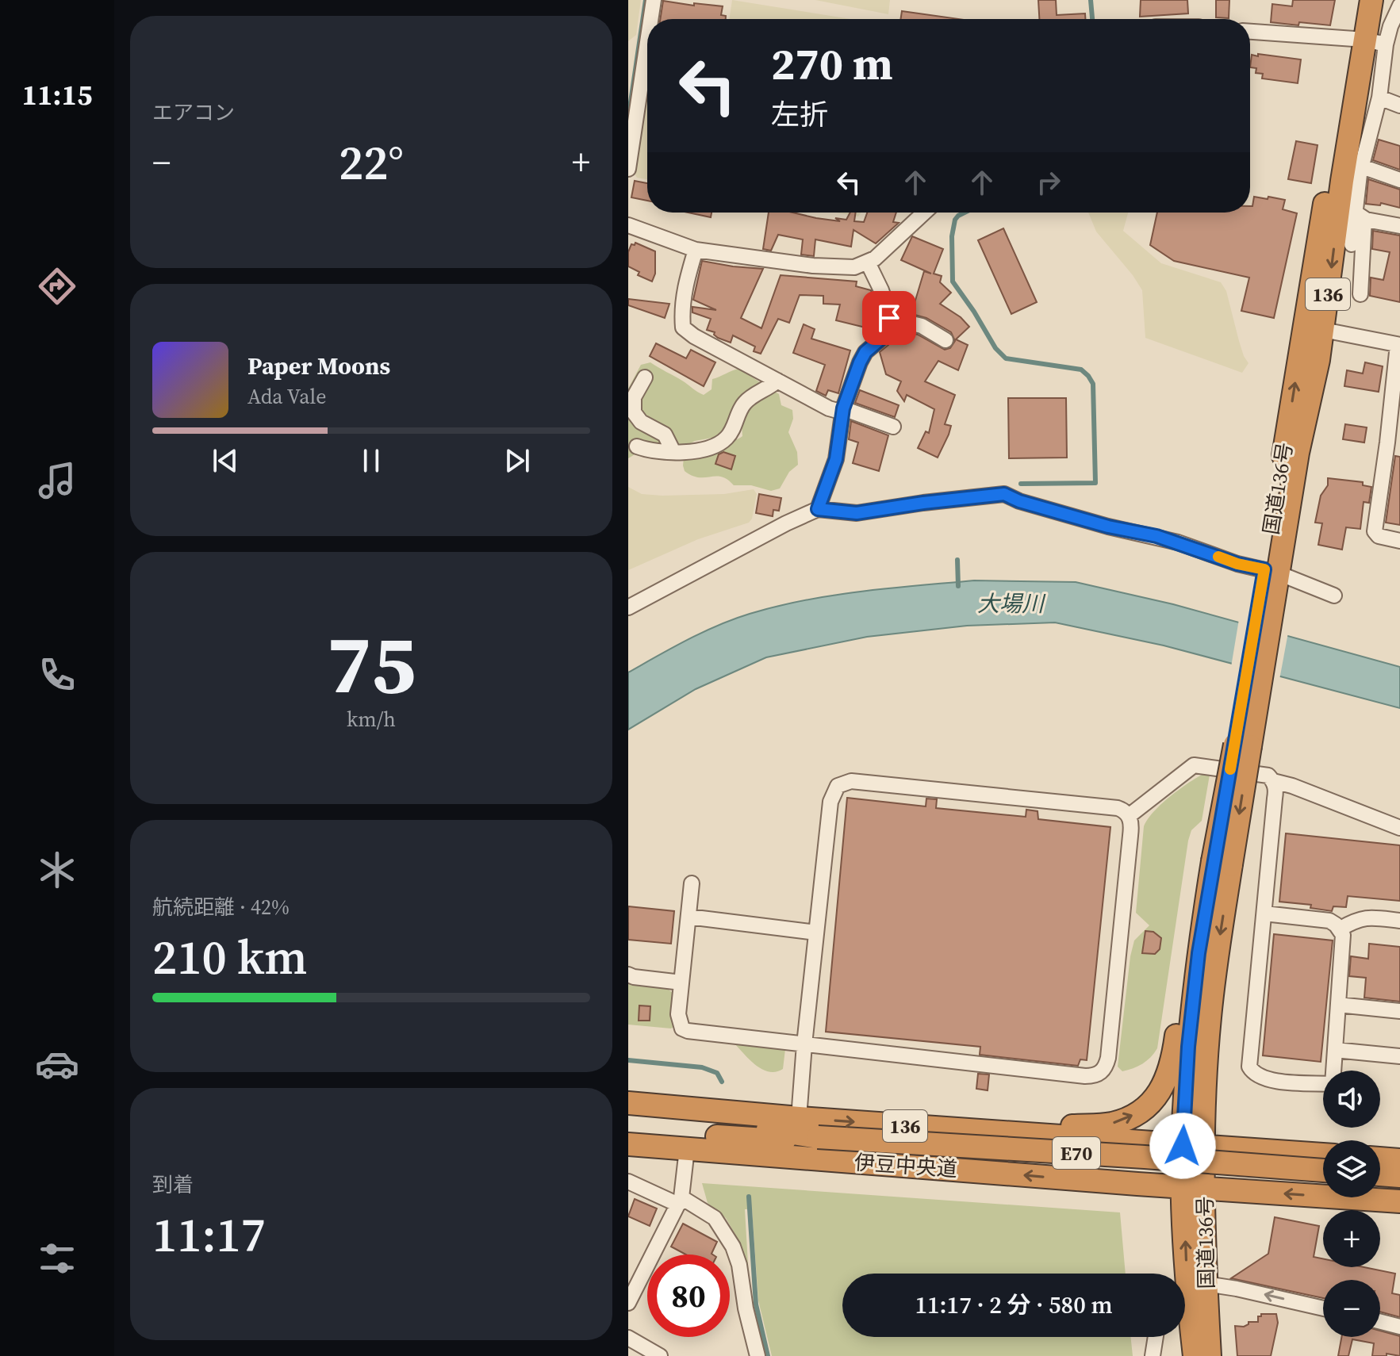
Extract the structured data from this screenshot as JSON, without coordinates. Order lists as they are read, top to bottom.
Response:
{
  "streets": {
    "highway": [
      "136",
      "国道136号",
      "E70",
      "伊豆中央道"
    ]
  },
  "crossings": [
    ["136", "国道136号"],
    ["136", "伊豆中央道"],
    ["国道136号", "伊豆中央道"]
  ],
  "water": ["大場川"],
  "page": {
    "tabs": "11:15",
    "tile": [
      "エアコン",
      ["75", "km/h"],
      ["航続距離 · 42%", "210 km"],
      ["到着", "11:17"]
    ],
    "turn": ["270 m", "左折"],
    "heat": ["−", "22°", "+"],
    "song": ["Paper Moons", "Ada Vale"],
    "map_buttons": ["+", "−"],
    "limit": "80",
    "trip": "11:17 · 2 分 · 580 m"
  }
}
